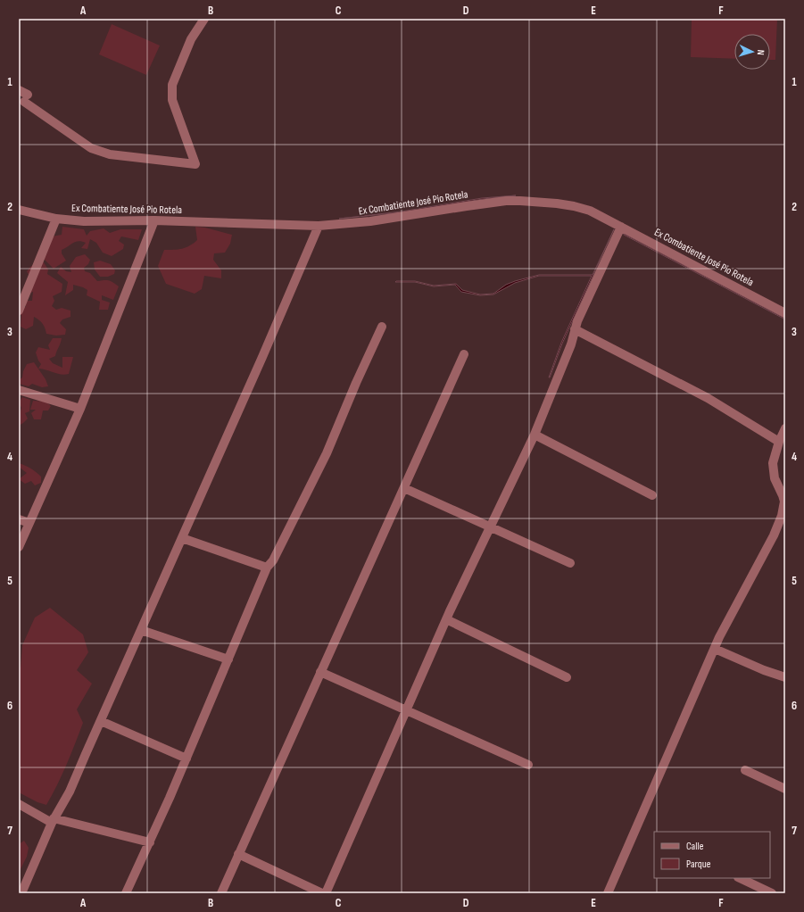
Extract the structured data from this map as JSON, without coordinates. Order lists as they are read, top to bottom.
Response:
{
  "streets": {
    "street": ["Ex Combatiente José Pio Rotela"]
  },
  "legend": ["Calle", "Parque"],
  "north": "right",
  "grid": {
    "columns": [
      "A",
      "B",
      "C",
      "D",
      "E",
      "F"
    ],
    "rows": [
      "1",
      "2",
      "3",
      "4",
      "5",
      "6",
      "7"
    ]
  }
}
